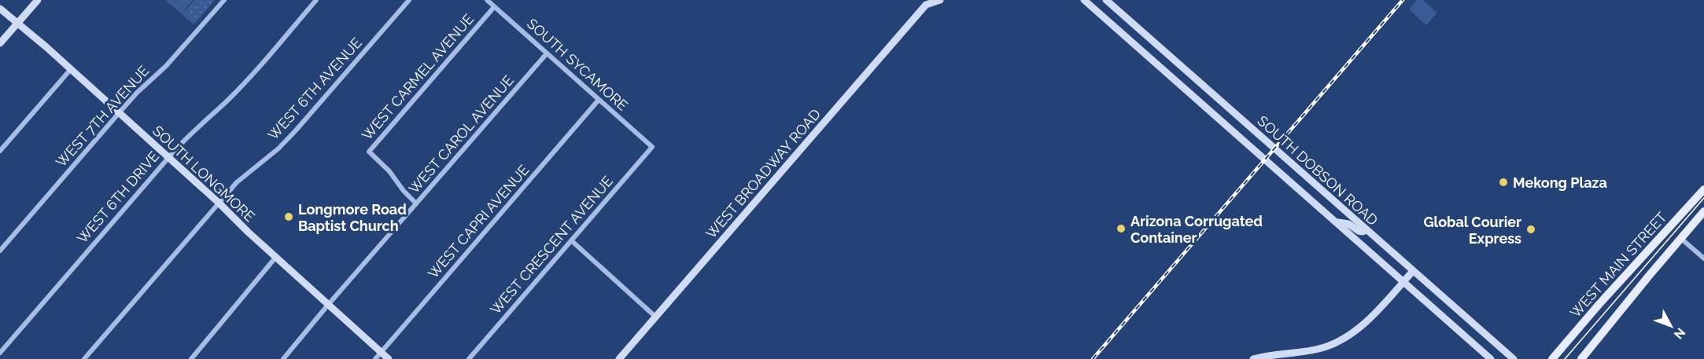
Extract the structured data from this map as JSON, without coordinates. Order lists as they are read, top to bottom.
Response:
{
  "streets": {
    "main road": [
      "SOUTH DOBSON ROAD",
      "SOUTH LONGMORE",
      "WEST BROADWAY ROAD",
      "WEST MAIN STREET"
    ],
    "street": [
      "SOUTH SYCAMORE",
      "WEST CARMEL AVENUE",
      "WEST 6TH AVENUE",
      "WEST 7TH AVENUE",
      "WEST CAROL AVENUE",
      "WEST 6TH DRIVE",
      "WEST CAPRI AVENUE",
      "WEST CRESCENT AVENUE"
    ]
  },
  "crossings": [
    ["SOUTH SYCAMORE", "WEST CARMEL AVENUE"],
    ["SOUTH SYCAMORE", "WEST CAROL AVENUE"],
    ["SOUTH SYCAMORE", "WEST CAPRI AVENUE"],
    ["SOUTH SYCAMORE", "WEST CRESCENT AVENUE"],
    ["WEST CARMEL AVENUE", "WEST CAROL AVENUE"],
    ["WEST 6TH AVENUE", "SOUTH LONGMORE"],
    ["WEST 7TH AVENUE", "SOUTH LONGMORE"],
    ["WEST CAROL AVENUE", "SOUTH LONGMORE"],
    ["SOUTH LONGMORE", "WEST 6TH DRIVE"],
    ["SOUTH LONGMORE", "WEST CAPRI AVENUE"]
  ],
  "places": [
    "Mekong Plaza",
    "Longmore Road Baptist Church",
    "Arizona Corrugated Container",
    "Global Courier Express"
  ],
  "north": "bottom right"
}
